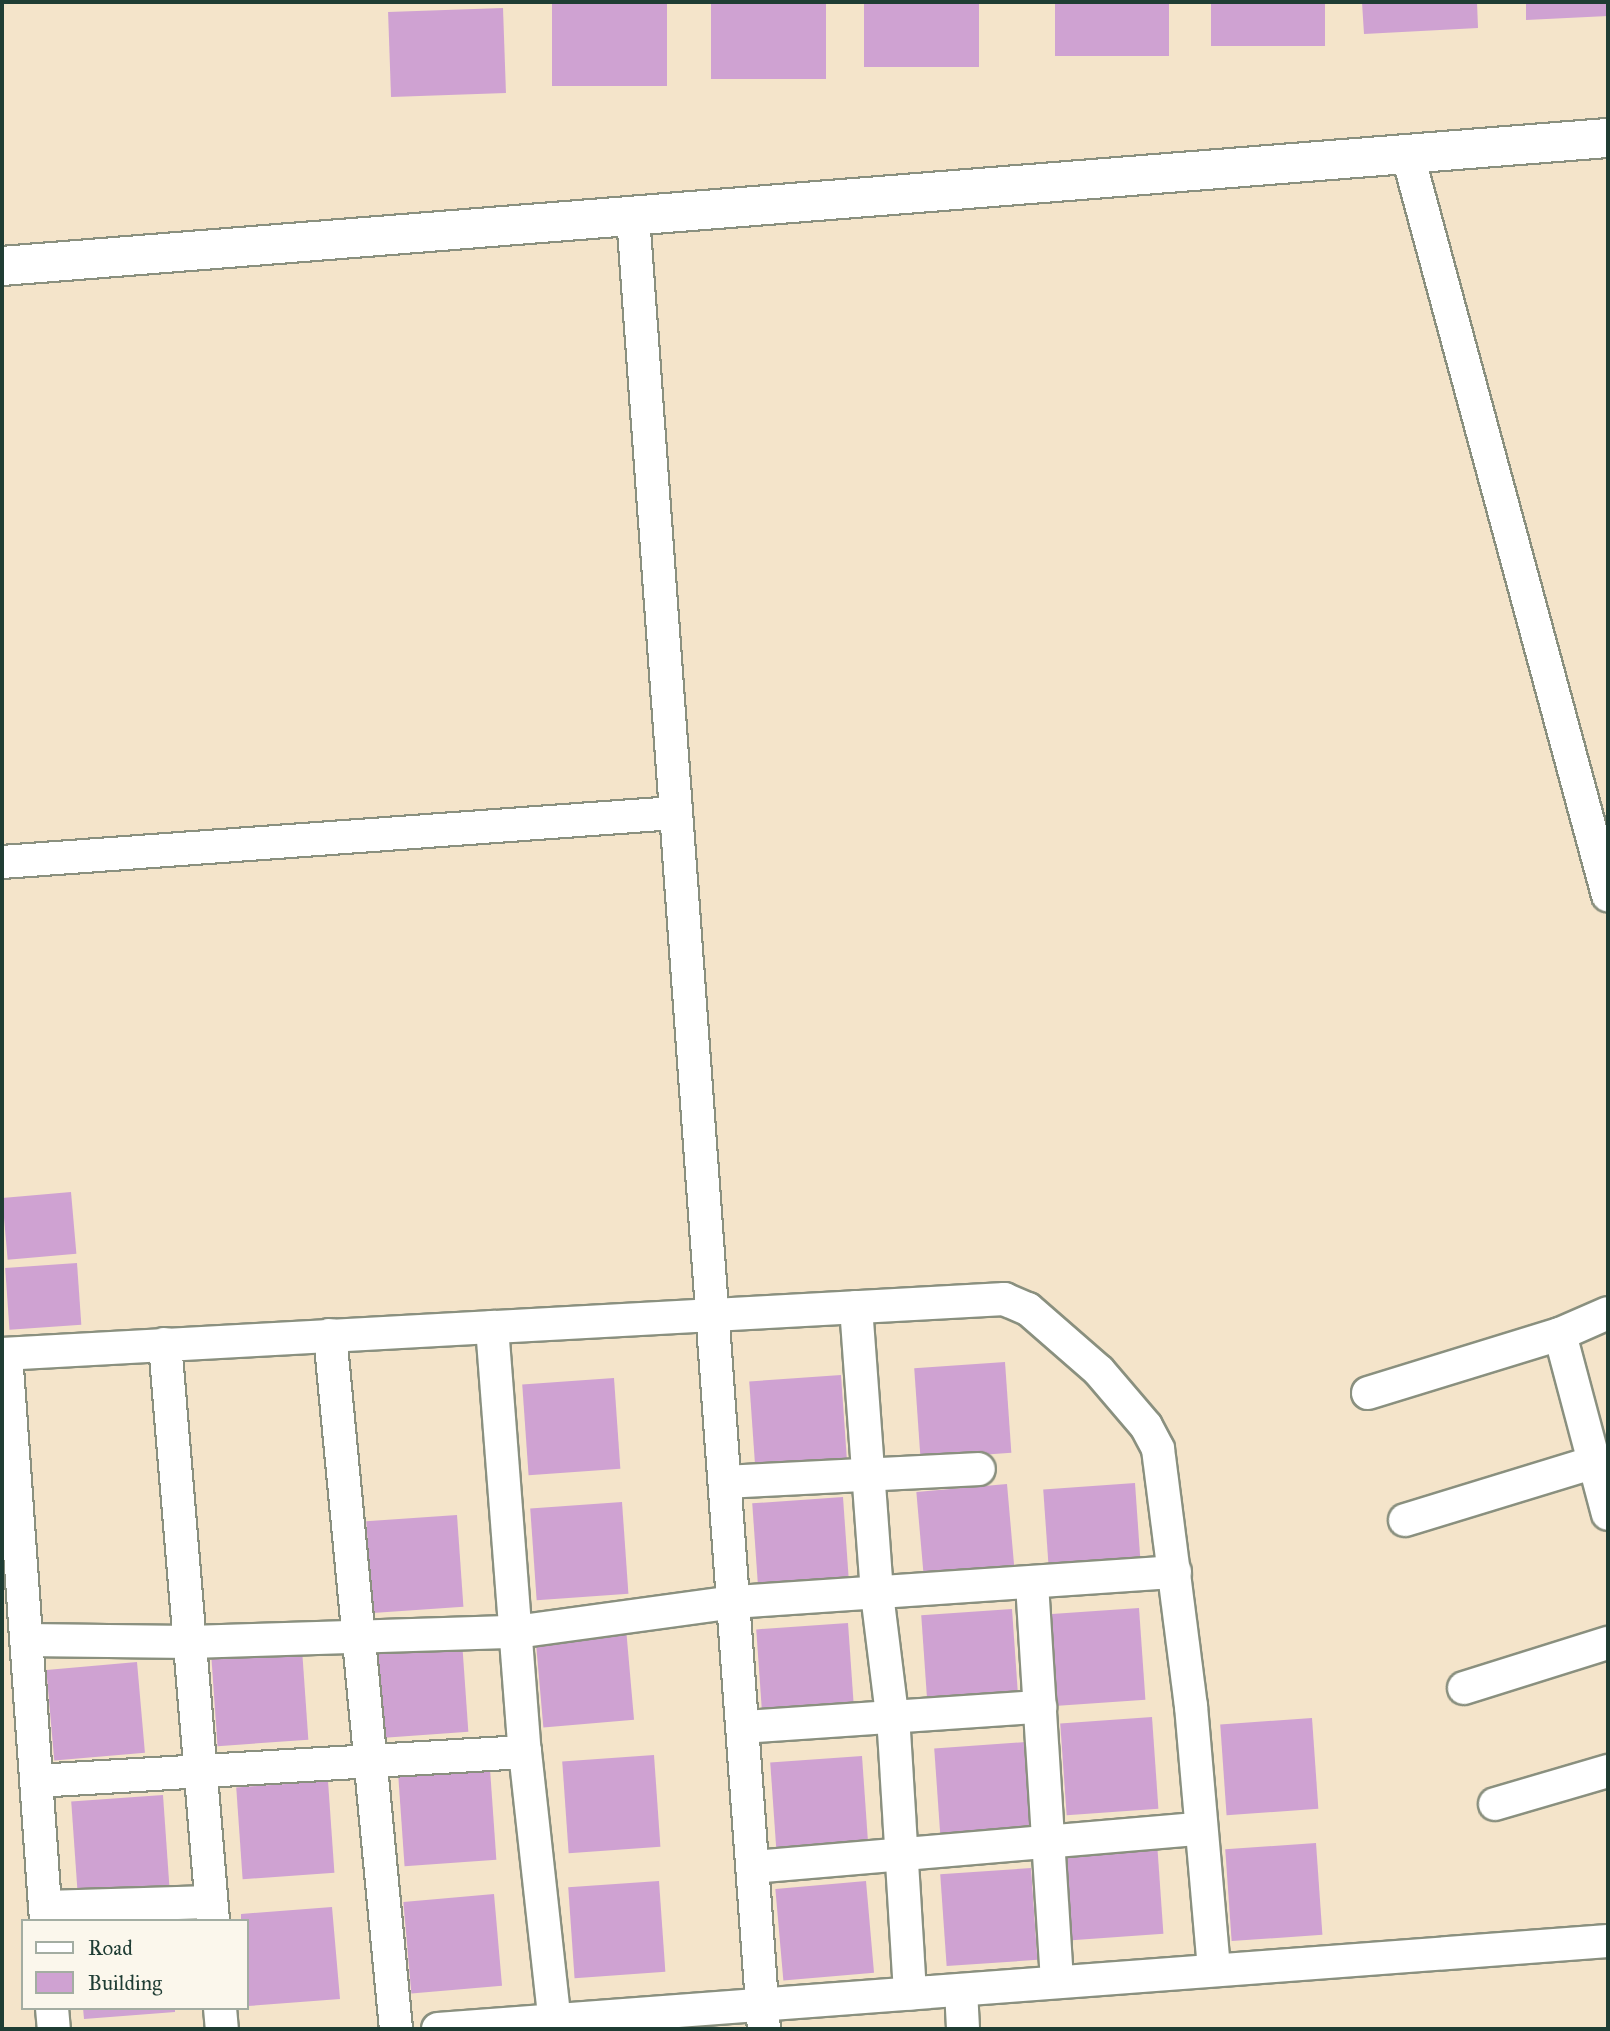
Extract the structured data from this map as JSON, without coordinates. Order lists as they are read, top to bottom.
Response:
{
  "legend": ["Road", "Building"]
}
